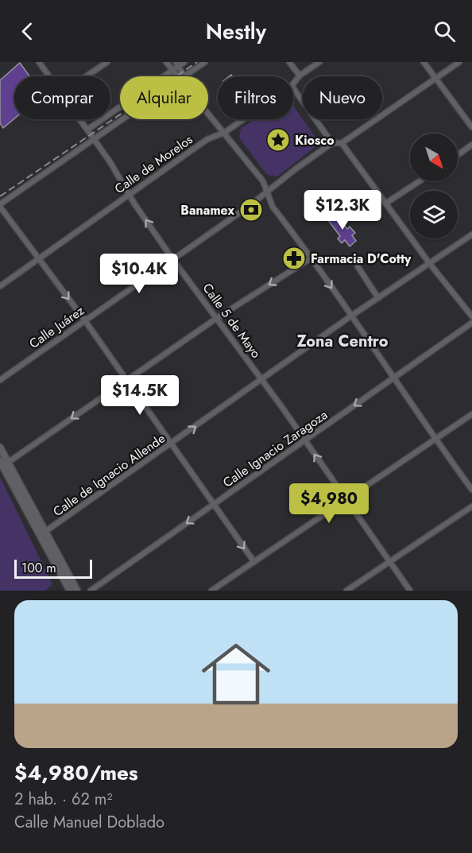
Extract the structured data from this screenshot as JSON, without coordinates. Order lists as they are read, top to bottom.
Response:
{
  "streets": {
    "street": [
      "Calle de Morelos",
      "Calle 5 de Mayo",
      "Calle Juárez",
      "Calle Ignacio Zaragoza",
      "Calle de Ignacio Allende"
    ]
  },
  "crossings": [
    ["Calle de Morelos", "Calle 5 de Mayo"],
    ["Calle 5 de Mayo", "Calle Juárez"],
    ["Calle 5 de Mayo", "Calle Ignacio Zaragoza"],
    ["Calle 5 de Mayo", "Calle de Ignacio Allende"]
  ],
  "one_way": ["Calle Ignacio Zaragoza"],
  "districts": ["Zona Centro"],
  "places": {
    "place": ["Kiosco"],
    "bank": ["Banamex"],
    "pharmacy": ["Farmacia D'Cotty"]
  },
  "scale_bar": "100 m",
  "north": "bottom right",
  "page": {
    "header": "Nestly",
    "chip": [
      "Comprar",
      "Alquilar",
      "Filtros",
      "Nuevo"
    ],
    "price": [
      "$12.3K",
      "$10.4K",
      "$14.5K",
      "$4,980"
    ],
    "scale": "100 m",
    "list": [
      {
        "name": "$4,980/mes",
        "note": "2 hab. · 62 m² · Calle Manuel Doblado"
      }
    ]
  }
}
